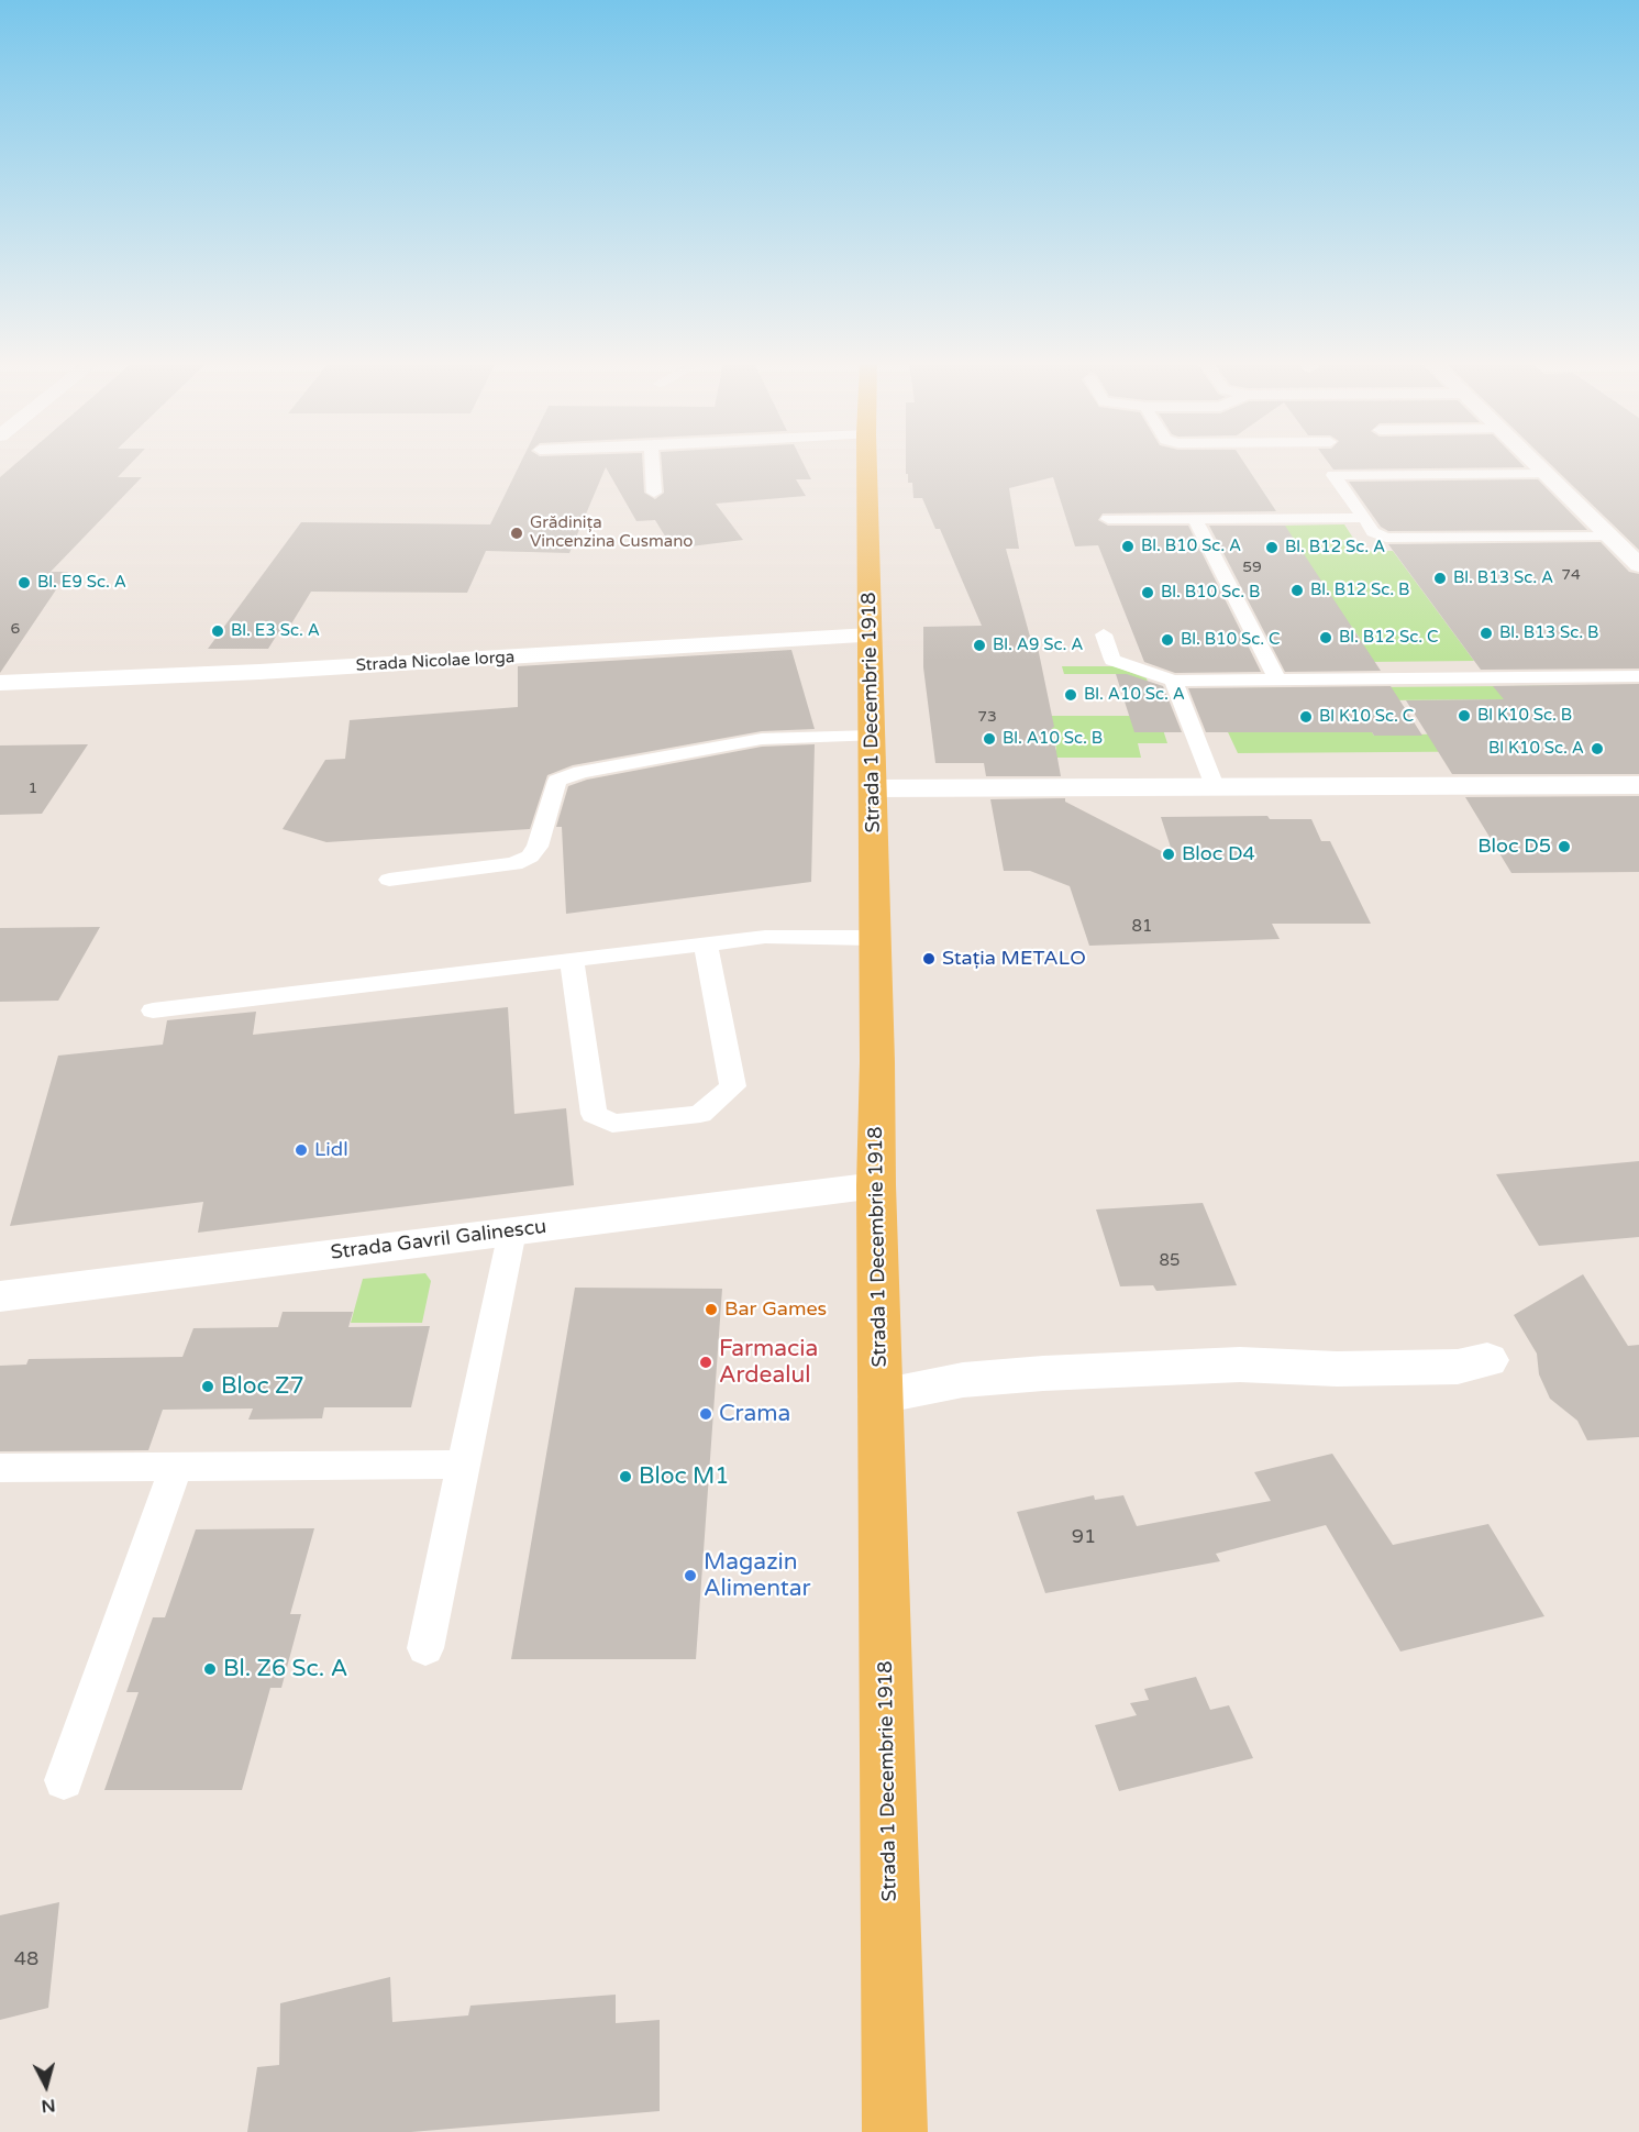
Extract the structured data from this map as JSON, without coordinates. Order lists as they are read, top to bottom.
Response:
{
  "streets": {
    "main road": ["Strada 1 Decembrie 1918"],
    "street": ["Strada Nicolae Iorga", "Strada Gavril Galinescu"]
  },
  "crossings": [
    ["Strada Nicolae Iorga", "Strada 1 Decembrie 1918"],
    ["Strada 1 Decembrie 1918", "Strada Gavril Galinescu"]
  ],
  "places": [
    "Grădinița Vincenzina Cusmano",
    "Bl. B10 Sc. A",
    "Bl. B12 Sc. A",
    "Bl. B13 Sc. A",
    "Bl. E9 Sc. A",
    "Bl. B12 Sc. B",
    "Bl. B10 Sc. B",
    "Bl. E3 Sc. A",
    "Bl. B13 Sc. B",
    "Bl. B12 Sc. C",
    "Bl. B10 Sc. C",
    "Bl. A9 Sc. A",
    "Bl. A10 Sc. A",
    "Bl K10 Sc. B",
    "Bl K10 Sc. C",
    "Bl. A10 Sc. B",
    "Bl K10 Sc. A",
    "Bloc D5",
    "Bloc D4",
    "Stația METALO",
    "Lidl",
    "Bar Games",
    "Farmacia Ardealul",
    "Bloc Z7",
    "Crama",
    "Bloc M1",
    "Magazin Alimentar",
    "Bl. Z6 Sc. A"
  ],
  "house_numbers": [
    "59",
    "74",
    "6",
    "73",
    "1",
    "81",
    "85",
    "91",
    "48"
  ],
  "north": "bottom"
}
